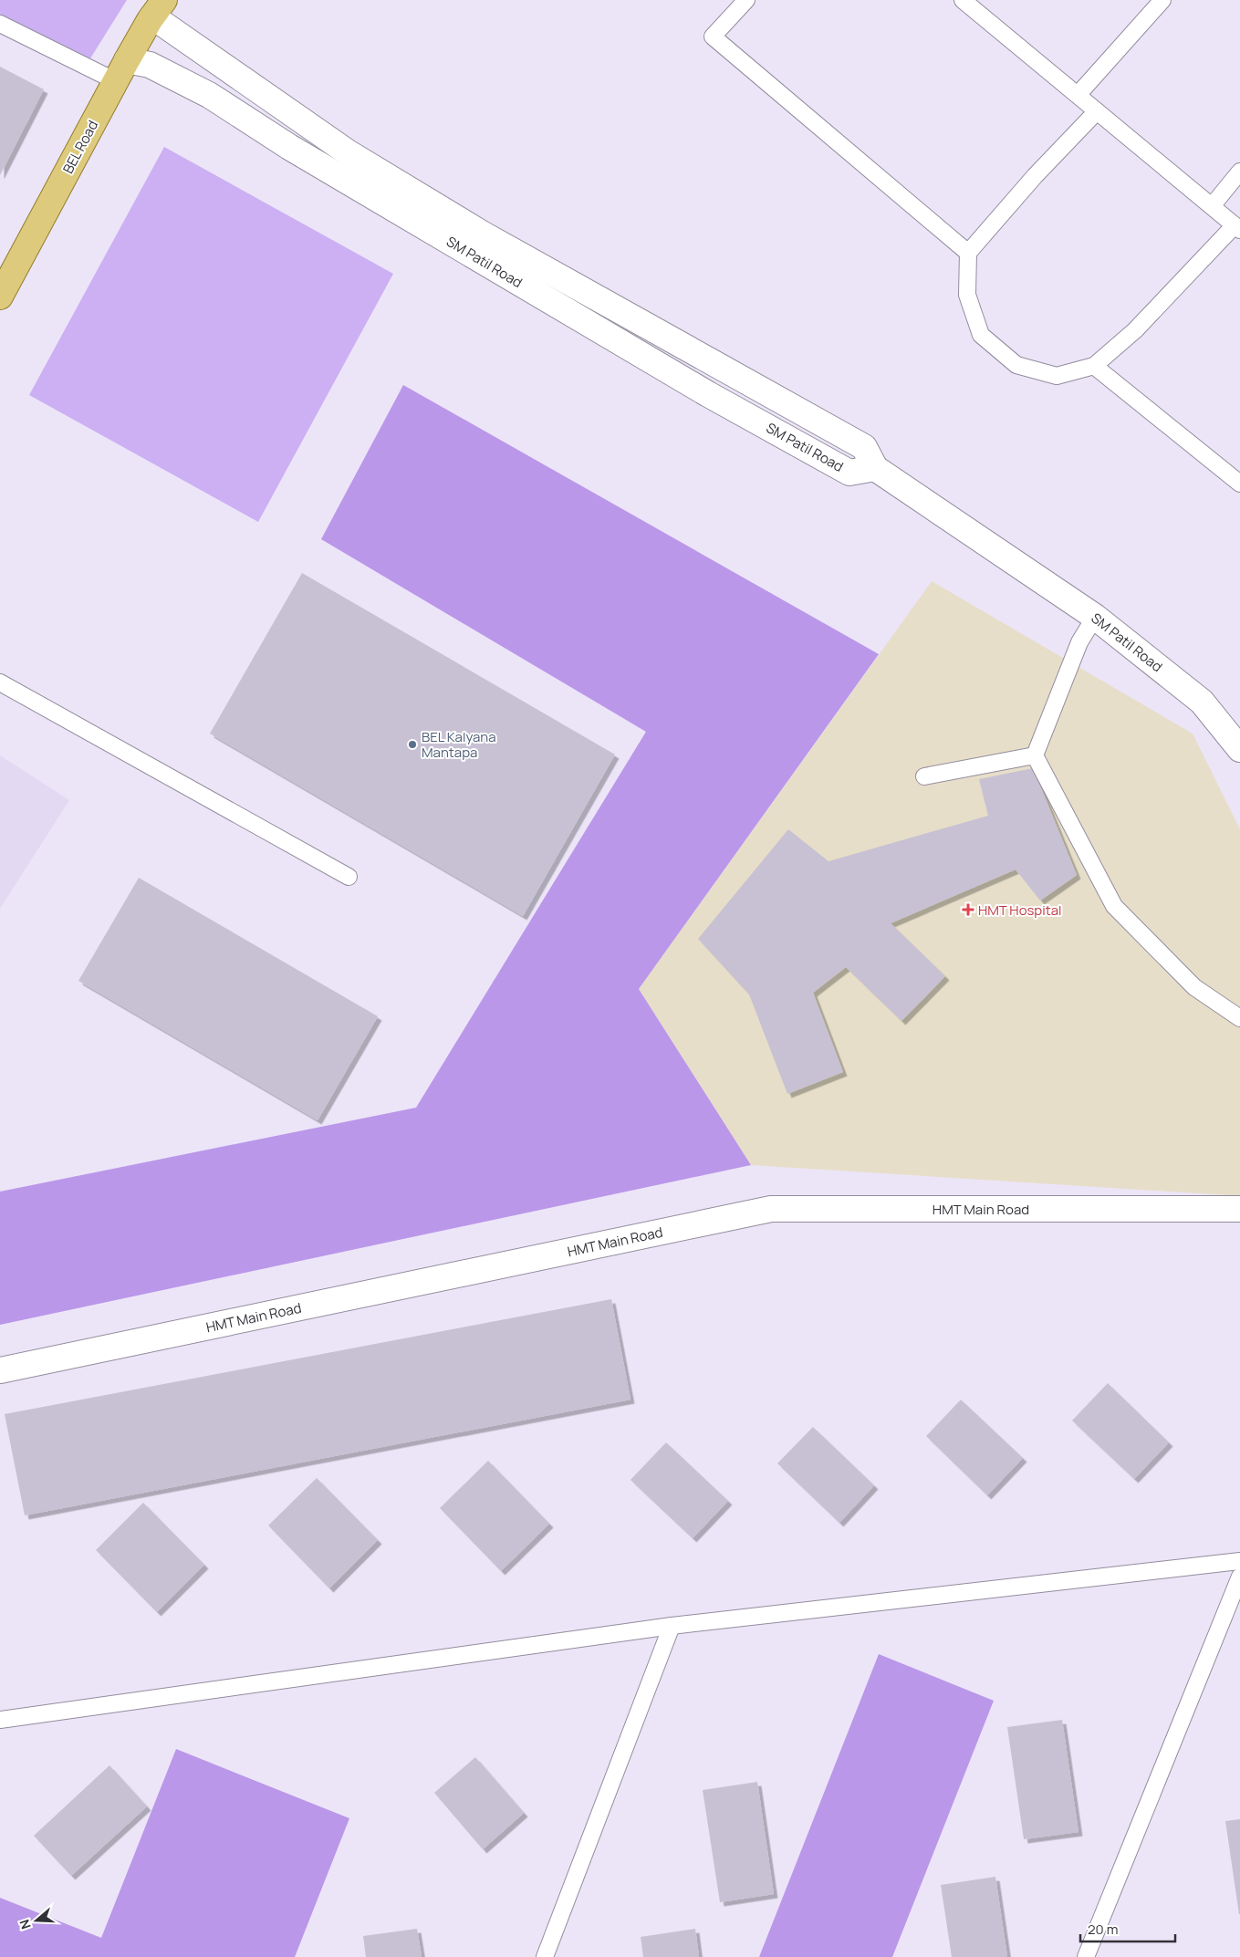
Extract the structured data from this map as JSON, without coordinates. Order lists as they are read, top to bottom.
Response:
{
  "streets": {
    "main road": ["BEL Road"],
    "street": ["SM Patil Road", "HMT Main Road"]
  },
  "crossings": [
    ["BEL Road", "SM Patil Road"]
  ],
  "places": {
    "other": ["BEL Kalyana Mantapa"],
    "health": ["HMT Hospital"]
  },
  "scale_bar": "20 m",
  "north": "left"
}
